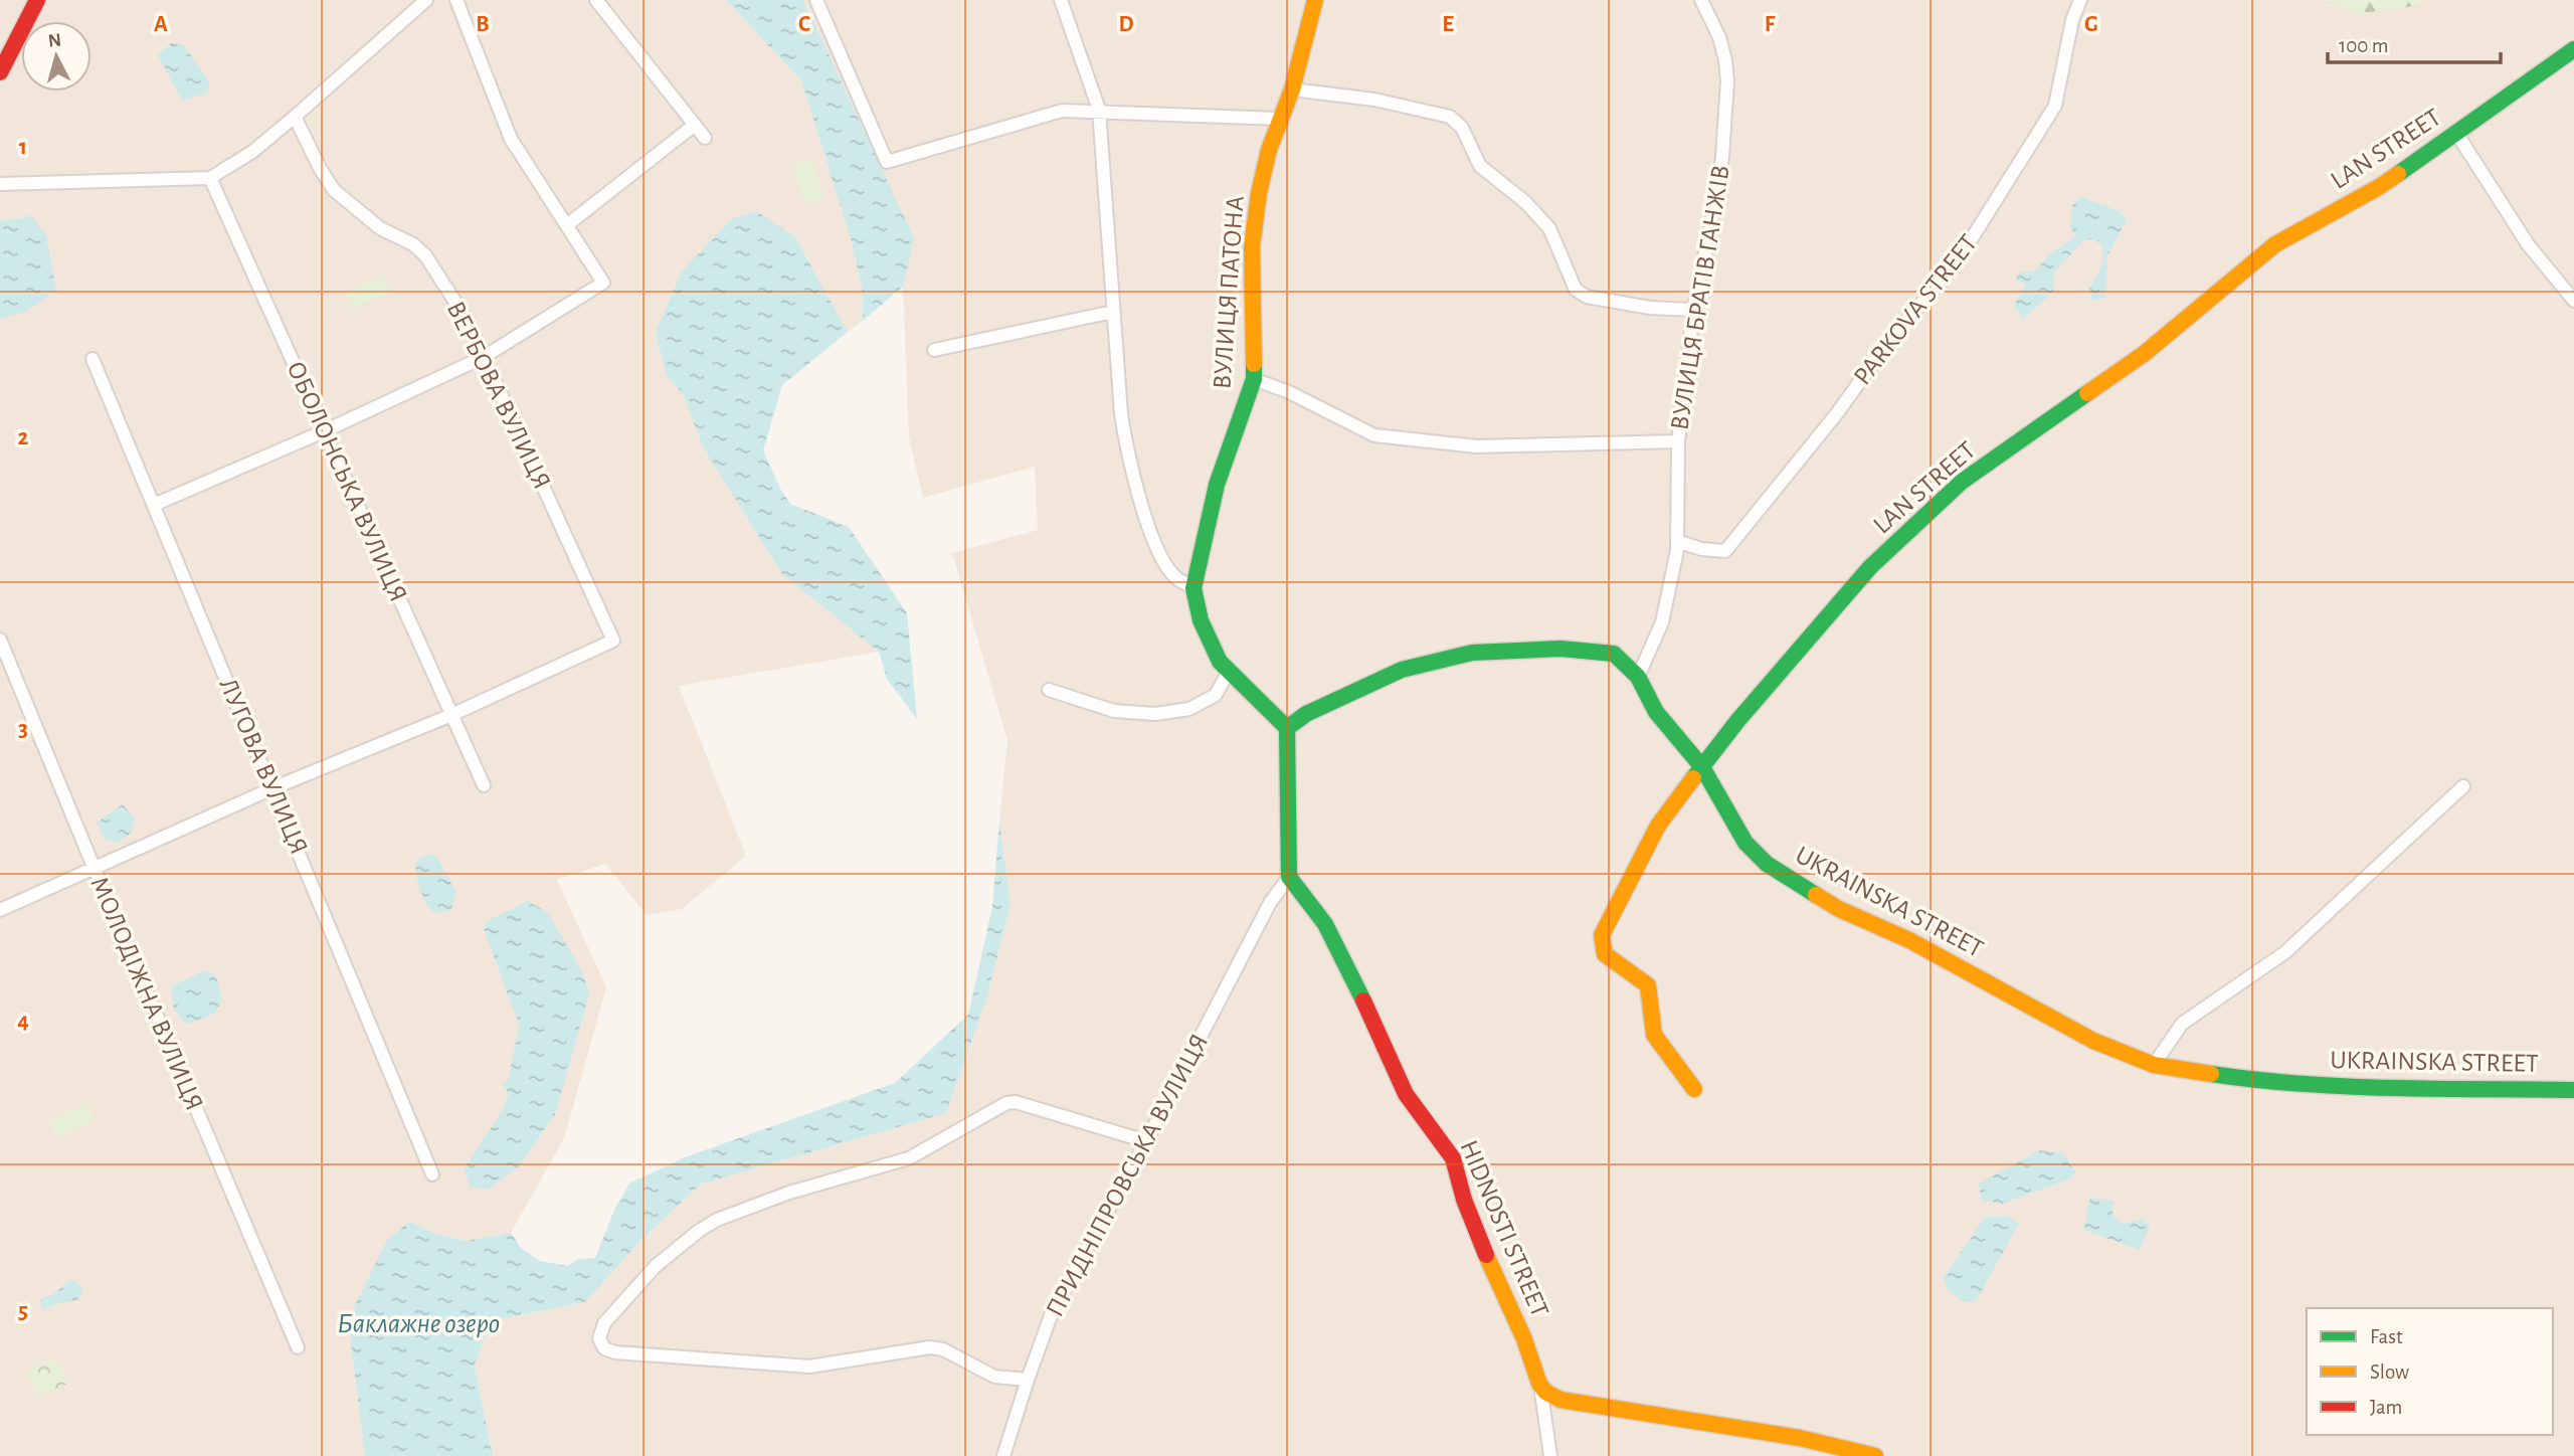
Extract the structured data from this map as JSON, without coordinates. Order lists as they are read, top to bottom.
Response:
{
  "streets": {
    "street": [
      "LAN STREET",
      "ВУЛИЦЯ ПАТОНА",
      "ВУЛИЦЯ БРАТІВ ГАНЖІВ",
      "PARKOVA STREET",
      "ВЕРБОВА ВУЛИЦЯ",
      "ОБОЛОНСЬКА ВУЛИЦЯ",
      "ЛУГОВА ВУЛИЦЯ",
      "UKRAINSKA STREET",
      "МОЛОДІЖНА ВУЛИЦЯ",
      "ПРИДНІПРОВСЬКА ВУЛИЦЯ",
      "HIDNOSTI STREET"
    ]
  },
  "crossings": [
    ["LAN STREET", "UKRAINSKA STREET"],
    ["ВУЛИЦЯ БРАТІВ ГАНЖІВ", "PARKOVA STREET"],
    ["ВУЛИЦЯ БРАТІВ ГАНЖІВ", "UKRAINSKA STREET"],
    ["ВЕРБОВА ВУЛИЦЯ", "ОБОЛОНСЬКА ВУЛИЦЯ"],
    ["ПРИДНІПРОВСЬКА ВУЛИЦЯ", "HIDNOSTI STREET"]
  ],
  "water": ["Баклажне озеро"],
  "legend": ["Fast", "Slow", "Jam"],
  "scale_bar": "100 m",
  "north": "top",
  "grid": {
    "columns": [
      "A",
      "B",
      "C",
      "D",
      "E",
      "F",
      "G"
    ],
    "rows": [
      "1",
      "2",
      "3",
      "4",
      "5"
    ]
  }
}
